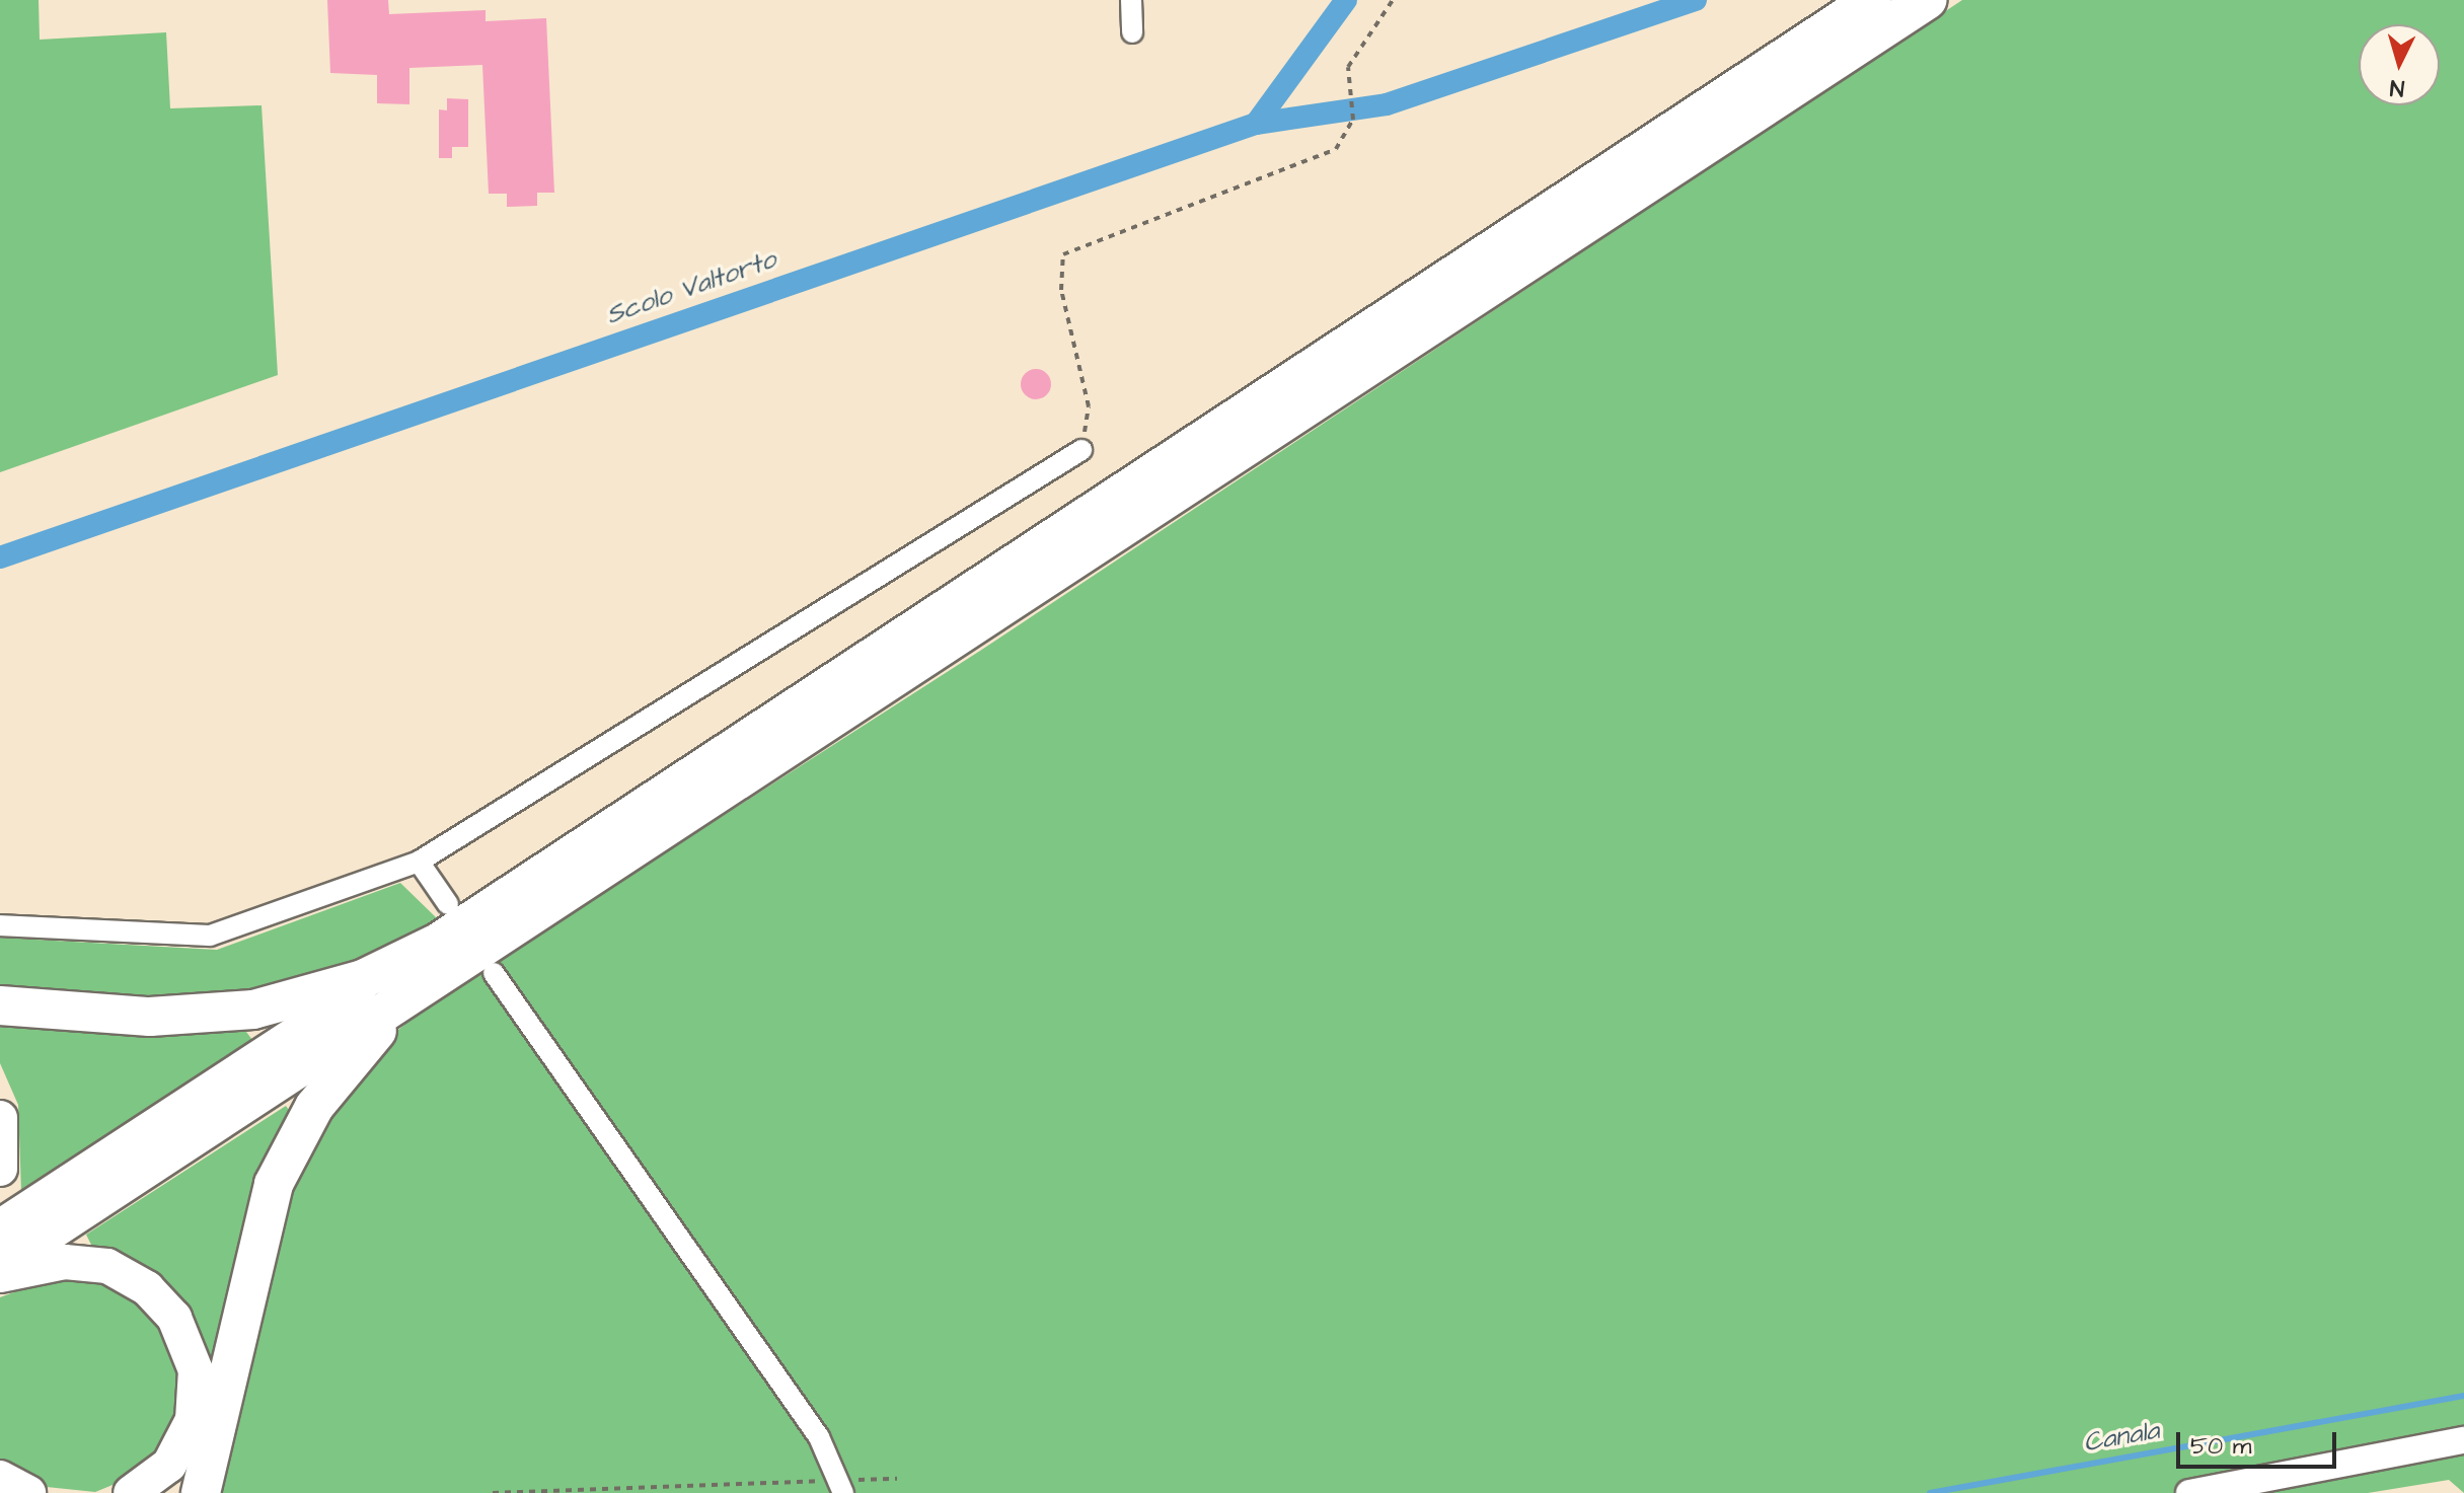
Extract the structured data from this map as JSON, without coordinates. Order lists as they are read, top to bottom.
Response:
{
  "water": ["Scolo Valtorto", "Canala"],
  "scale_bar": "50 m",
  "north": "bottom"
}
